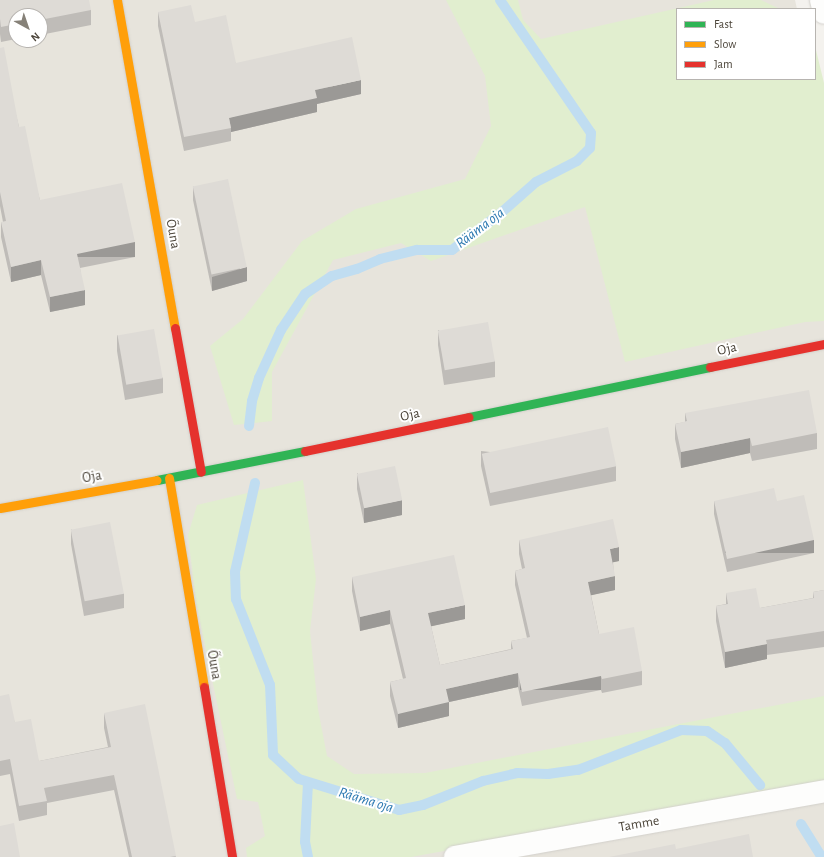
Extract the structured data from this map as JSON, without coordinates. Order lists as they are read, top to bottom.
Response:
{
  "streets": {
    "street": ["Õuna", "Oja", "Tamme"]
  },
  "crossings": [
    ["Õuna", "Oja"]
  ],
  "water": ["Rääma oja"],
  "legend": ["Fast", "Slow", "Jam"],
  "north": "bottom right"
}
